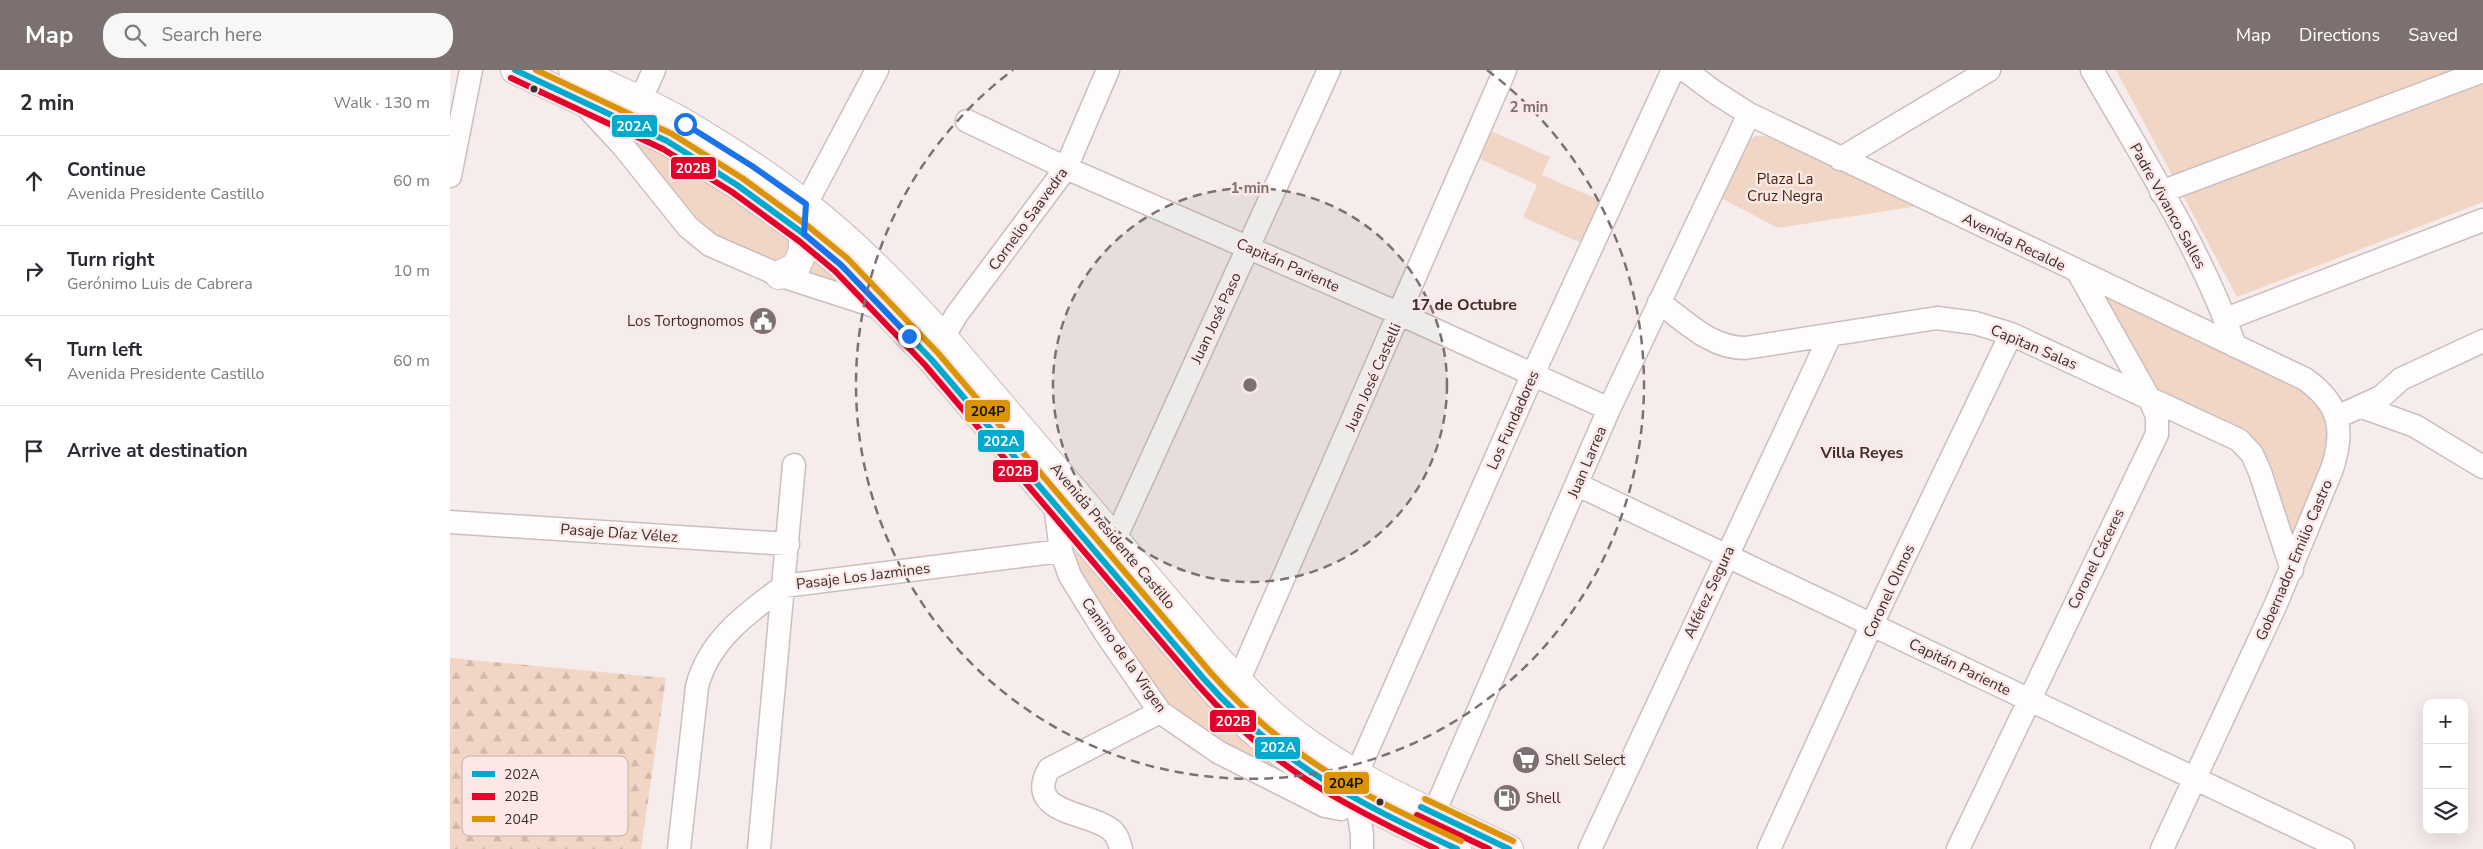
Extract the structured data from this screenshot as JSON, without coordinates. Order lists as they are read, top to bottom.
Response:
{
  "streets": {
    "main road": ["Avenida Presidente Castillo"],
    "street": [
      "Padre Vivanco Salles",
      "Cornelio Saavedra",
      "Avenida Recalde",
      "Capitán Pariente",
      "Juan José Paso",
      "Capitan Salas",
      "Juan José Castelli",
      "Los Fundadores",
      "Juan Larrea",
      "Pasaje Díaz Vélez",
      "Coronel Cáceres",
      "Gobernador Emilio Castro",
      "Pasaje Los Jazmines",
      "Coronel Olmos",
      "Alférez Segura",
      "Camino de la Virgen"
    ]
  },
  "crossings": [
    ["Padre Vivanco Salles", "Avenida Recalde"],
    ["Cornelio Saavedra", "Capitán Pariente"],
    ["Cornelio Saavedra", "Avenida Presidente Castillo"],
    ["Avenida Recalde", "Juan Larrea"],
    ["Avenida Recalde", "Coronel Cáceres"],
    ["Avenida Recalde", "Gobernador Emilio Castro"],
    ["Capitán Pariente", "Juan José Paso"],
    ["Capitán Pariente", "Juan José Castelli"],
    ["Capitán Pariente", "Los Fundadores"],
    ["Capitán Pariente", "Juan Larrea"],
    ["Capitán Pariente", "Coronel Cáceres"],
    ["Capitán Pariente", "Gobernador Emilio Castro"],
    ["Capitán Pariente", "Coronel Olmos"],
    ["Capitán Pariente", "Alférez Segura"],
    ["Juan José Paso", "Avenida Presidente Castillo"],
    ["Capitan Salas", "Juan Larrea"],
    ["Capitan Salas", "Coronel Cáceres"],
    ["Capitan Salas", "Gobernador Emilio Castro"],
    ["Capitan Salas", "Coronel Olmos"],
    ["Capitan Salas", "Alférez Segura"],
    ["Juan José Castelli", "Avenida Presidente Castillo"],
    ["Los Fundadores", "Avenida Presidente Castillo"],
    ["Los Fundadores", "Camino de la Virgen"],
    ["Juan Larrea", "Avenida Presidente Castillo"],
    ["Avenida Presidente Castillo", "Camino de la Virgen"],
    ["Pasaje Los Jazmines", "Camino de la Virgen"]
  ],
  "districts": ["17 de Octubre", "Villa Reyes"],
  "parks": ["Plaza La Cruz Negra"],
  "places": {
    "public building": ["Los Tortognomos"],
    "supermarket": ["Shell Select"],
    "fuel station": ["Shell"]
  },
  "lines": ["transit line 202A", "transit line 204P", "transit line 202B"],
  "legend": ["202A", "202B", "204P"],
  "page": {
    "header": "Map",
    "search": "Search here",
    "nav": ["Map", "Directions", "Saved"],
    "heading": ["2 min", "Walk · 130 m"],
    "list": [
      ["Continue", "Avenida Presidente Castillo", "60 m"],
      ["Turn right", "Gerónimo Luis de Cabrera", "10 m"],
      ["Turn left", "Avenida Presidente Castillo", "60 m"],
      "Arrive at destination"
    ],
    "map_buttons": ["+", "−"]
  },
  "rings": ["2 min", "1 min"]
}
